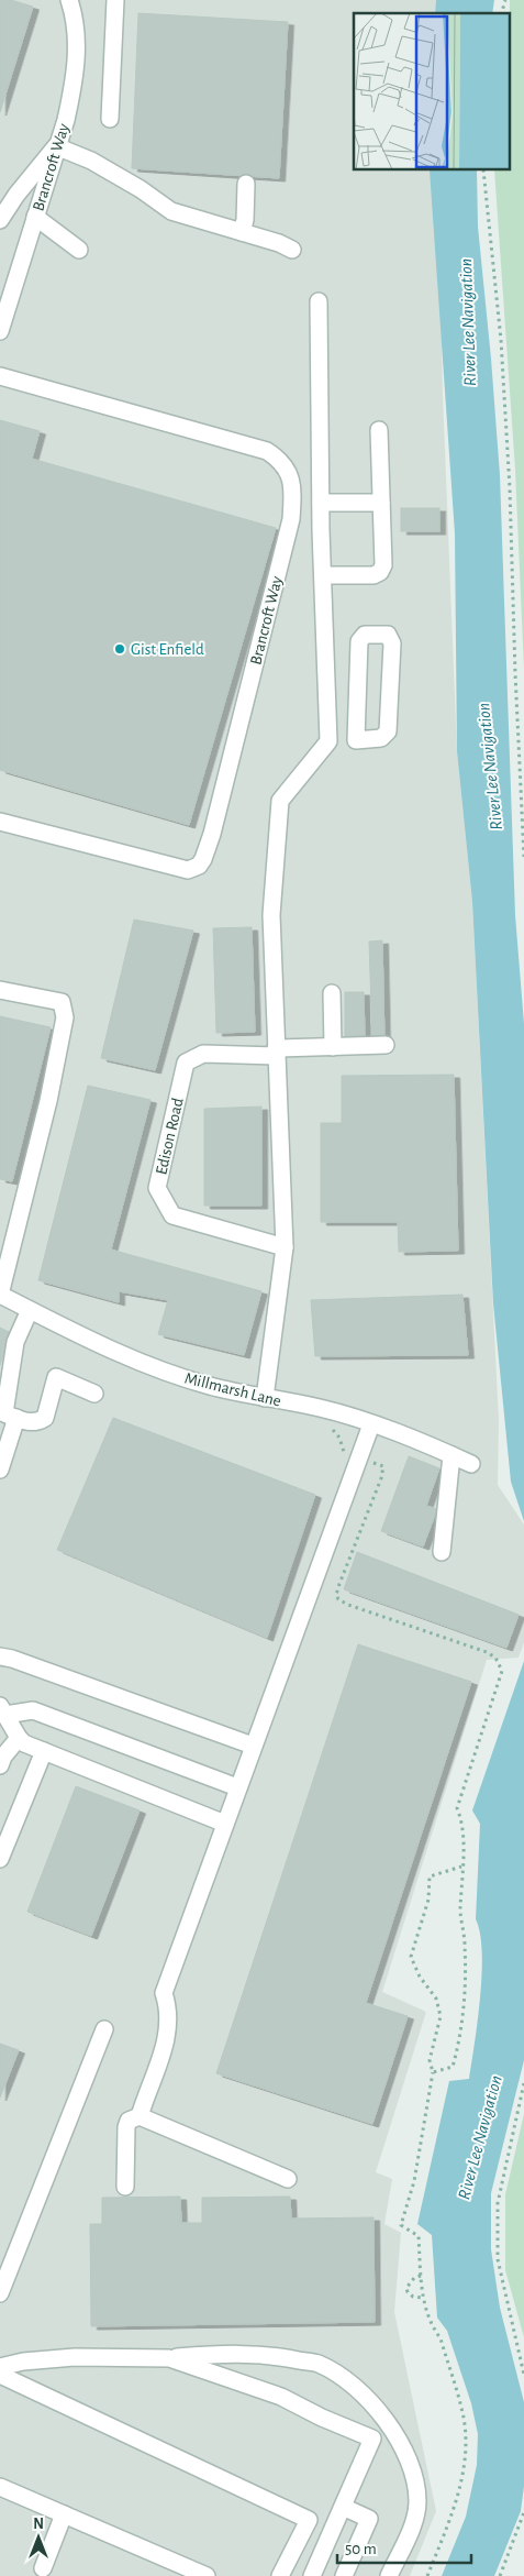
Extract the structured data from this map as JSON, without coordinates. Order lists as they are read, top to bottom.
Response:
{
  "streets": {
    "street": ["Brancroft Way", "Edison Road", "Millmarsh Lane"]
  },
  "water": ["River Lee Navigation"],
  "places": ["Gist Enfield"],
  "scale_bar": "50 m",
  "north": "top"
}
